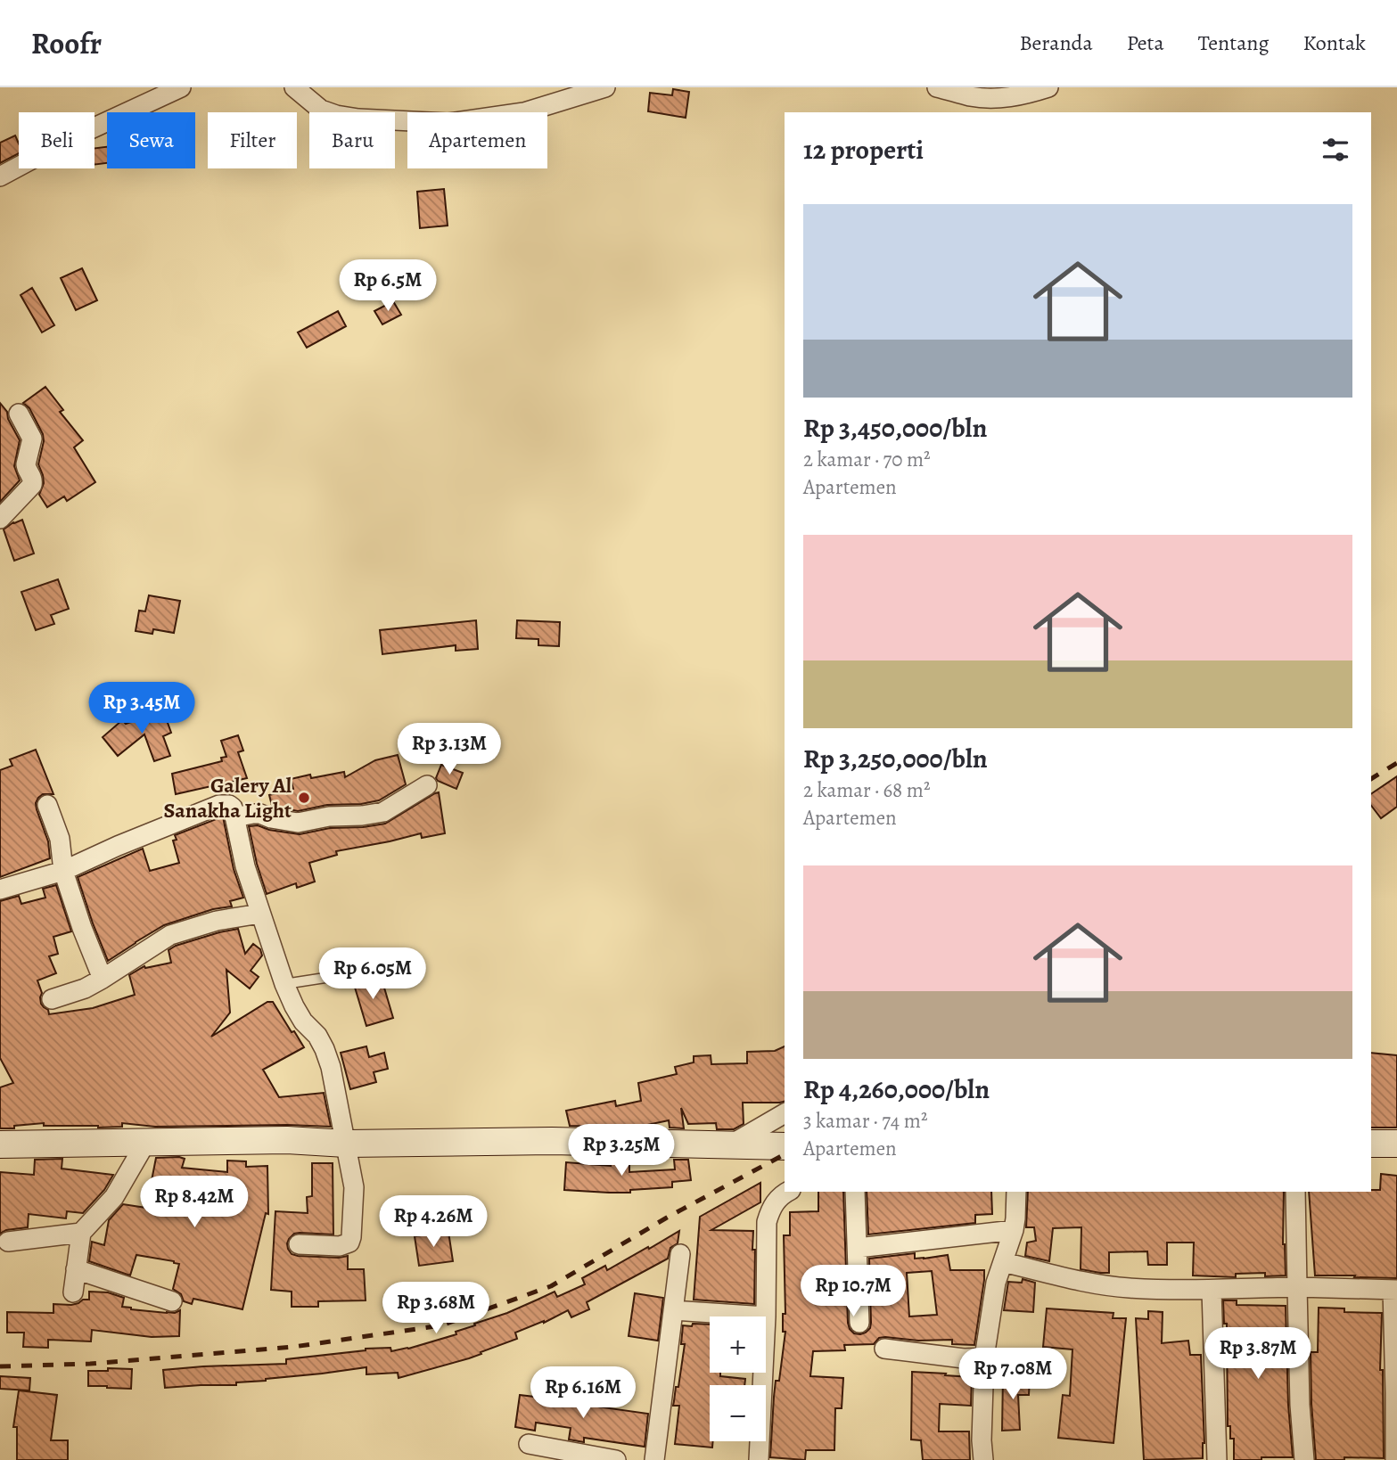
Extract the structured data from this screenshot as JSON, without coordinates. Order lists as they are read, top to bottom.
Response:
{
  "places": ["Galery Al Sanakha Light"],
  "page": {
    "header": "Roofr",
    "nav": [
      "Beranda",
      "Peta",
      "Tentang",
      "Kontak"
    ],
    "chip": [
      "Beli",
      "Sewa",
      "Filter",
      "Baru",
      "Apartemen"
    ],
    "heading": "12 properti",
    "list": [
      {
        "name": "Rp 3,450,000/bln",
        "note": "2 kamar · 70 m² · Apartemen"
      },
      {
        "name": "Rp 3,250,000/bln",
        "note": "2 kamar · 68 m² · Apartemen"
      },
      {
        "name": "Rp 4,260,000/bln",
        "note": "3 kamar · 74 m² · Apartemen"
      }
    ],
    "price": [
      "Rp 6.5M",
      "Rp 3.45M",
      "Rp 3.13M",
      "Rp 6.05M",
      "Rp 3.25M",
      "Rp 8.42M",
      "Rp 4.26M",
      "Rp 10.7M",
      "Rp 3.68M",
      "Rp 3.87M",
      "Rp 7.08M",
      "Rp 6.16M"
    ],
    "map_buttons": ["+", "−"]
  }
}
